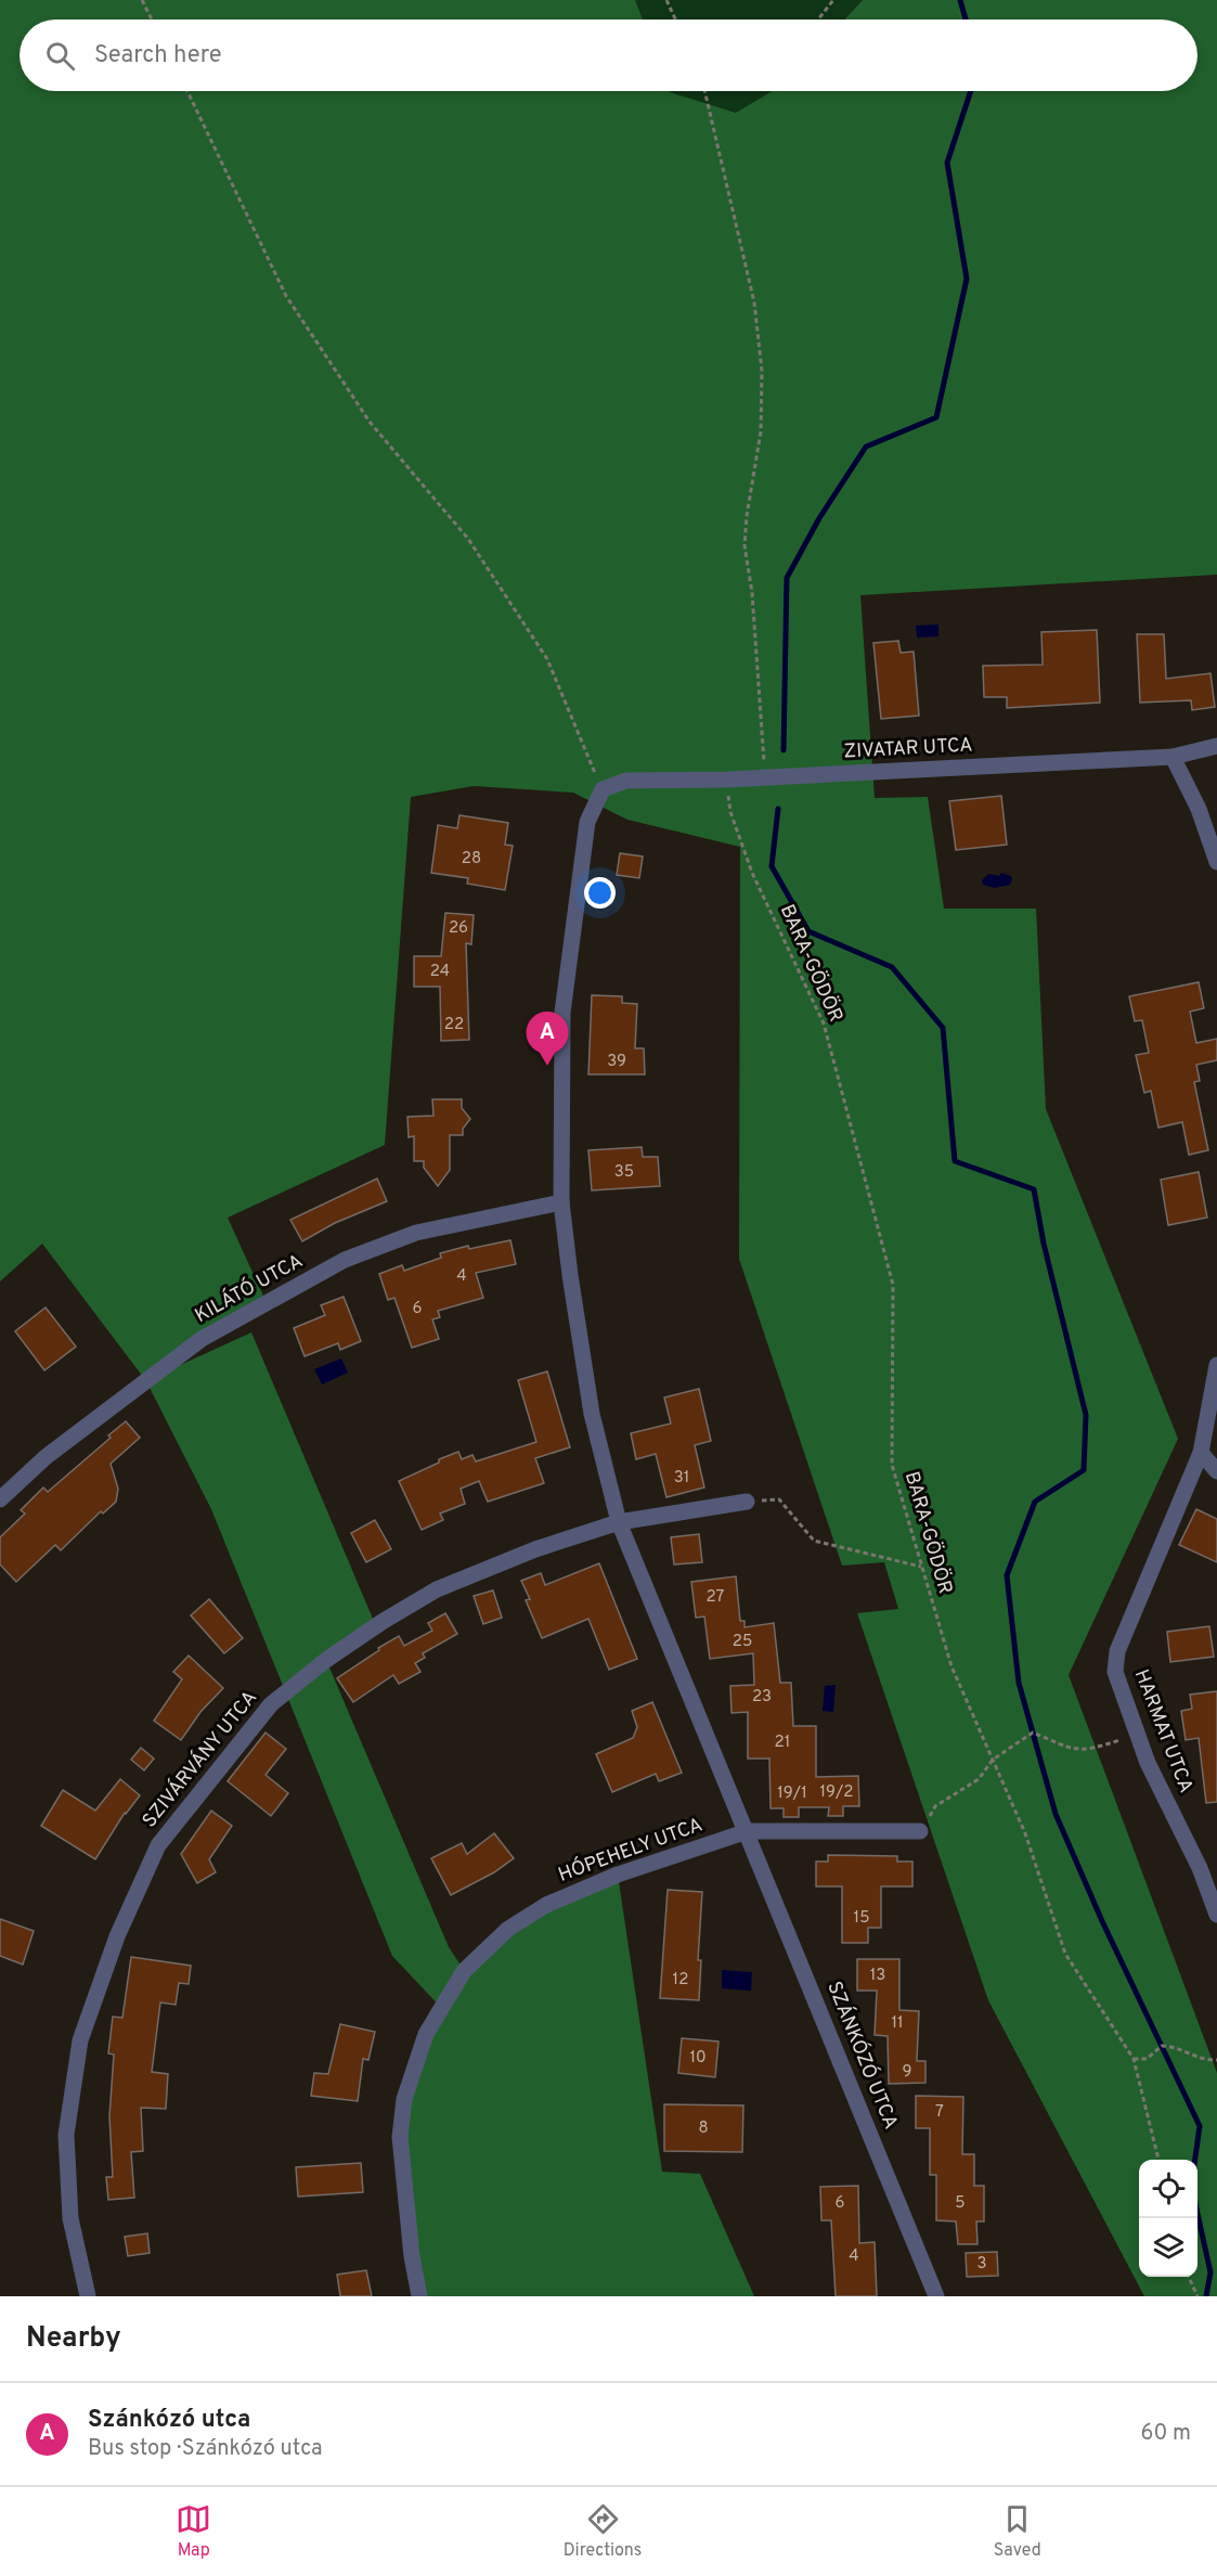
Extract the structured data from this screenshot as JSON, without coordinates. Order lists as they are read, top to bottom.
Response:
{
  "streets": {
    "street": [
      "ZIVATAR UTCA",
      "KILÁTÓ UTCA",
      "HARMAT UTCA",
      "SZIVÁRVÁNY UTCA",
      "HÓPEHELY UTCA",
      "SZÁNKÓZÓ UTCA"
    ],
    "path": ["BARA-GÖDÖR"]
  },
  "crossings": [
    ["ZIVATAR UTCA", "SZÁNKÓZÓ UTCA"],
    ["KILÁTÓ UTCA", "SZÁNKÓZÓ UTCA"],
    ["SZIVÁRVÁNY UTCA", "SZÁNKÓZÓ UTCA"],
    ["HÓPEHELY UTCA", "SZÁNKÓZÓ UTCA"]
  ],
  "house_numbers": [
    "28",
    "26",
    "24",
    "22",
    "39",
    "35",
    "4",
    "6",
    "31",
    "27",
    "25",
    "23",
    "21",
    "19/2",
    "19/1",
    "15",
    "13",
    "12",
    "11",
    "10",
    "9",
    "7",
    "8",
    "6",
    "5",
    "4",
    "3"
  ],
  "page": {
    "search": "Search here",
    "pins": "A",
    "heading": "Nearby",
    "list": [
      {
        "mark": "A",
        "name": "Szánkózó utca",
        "note": "Bus stop · Szánkózó utca",
        "value": "60 m"
      }
    ],
    "nav": ["Map", "Directions", "Saved"]
  }
}
